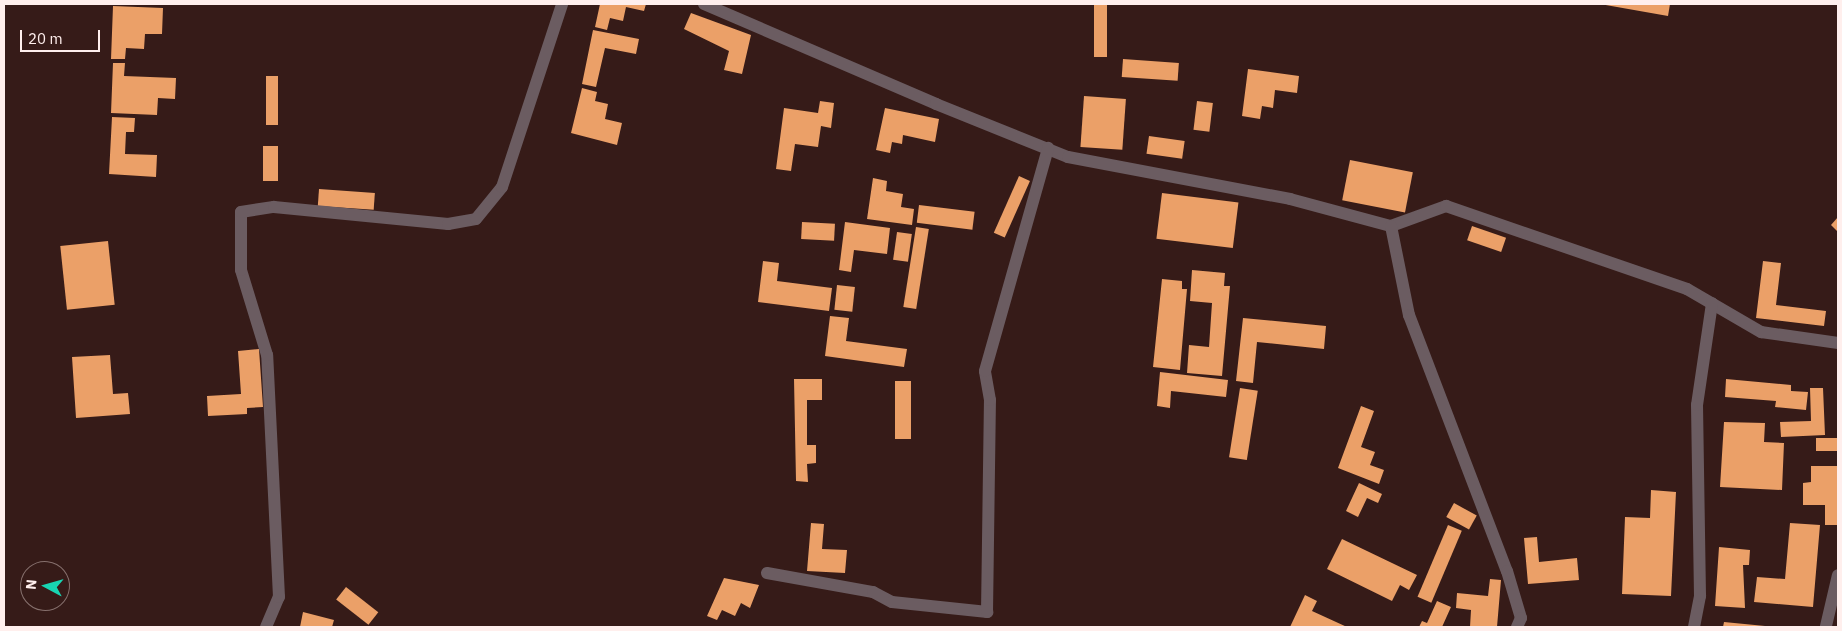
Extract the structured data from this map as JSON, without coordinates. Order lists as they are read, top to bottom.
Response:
{
  "scale_bar": "20 m",
  "north": "left"
}
